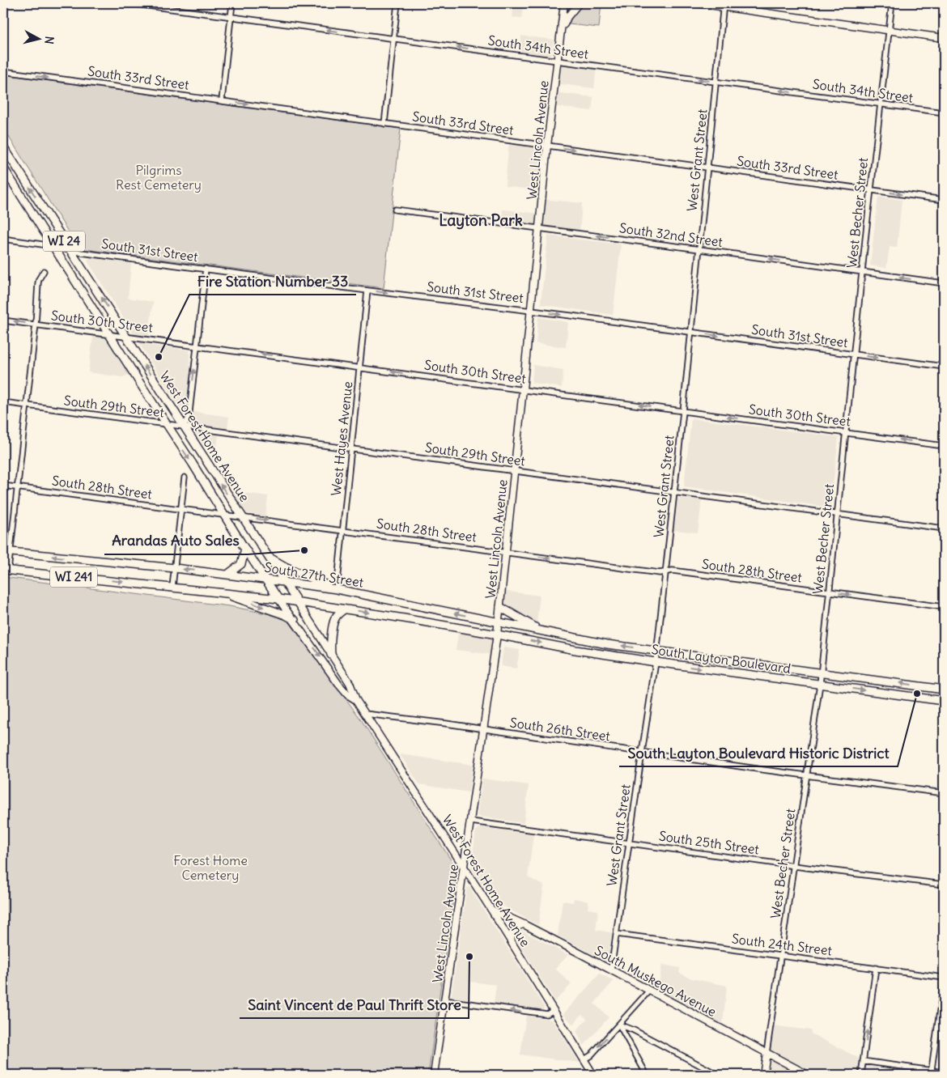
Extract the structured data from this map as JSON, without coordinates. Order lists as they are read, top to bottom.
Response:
{
  "streets": {
    "main road": [
      "West Lincoln Avenue",
      "West Becher Street",
      "WI 24",
      "West Forest Home Avenue",
      "South 27th Street",
      "WI 241",
      "South Layton Boulevard",
      "South Muskego Avenue"
    ],
    "street": [
      "South 34th Street",
      "South 33rd Street",
      "West Grant Street",
      "South 32nd Street",
      "South 31st Street",
      "South 30th Street",
      "South 29th Street",
      "West Hayes Avenue",
      "South 28th Street",
      "South 26th Street",
      "South 25th Street",
      "South 24th Street"
    ]
  },
  "crossings": [
    ["South 34th Street", "West Lincoln Avenue"],
    ["South 34th Street", "West Grant Street"],
    ["South 34th Street", "West Becher Street"],
    ["South 33rd Street", "West Lincoln Avenue"],
    ["South 33rd Street", "West Grant Street"],
    ["South 33rd Street", "West Becher Street"],
    ["West Lincoln Avenue", "South 32nd Street"],
    ["West Lincoln Avenue", "South 31st Street"],
    ["West Lincoln Avenue", "South 30th Street"],
    ["West Lincoln Avenue", "South 29th Street"],
    ["West Lincoln Avenue", "West Forest Home Avenue"],
    ["West Lincoln Avenue", "South 28th Street"],
    ["West Lincoln Avenue", "South 27th Street"],
    ["West Lincoln Avenue", "South Layton Boulevard"],
    ["West Lincoln Avenue", "South 26th Street"],
    ["West Lincoln Avenue", "South 25th Street"],
    ["West Grant Street", "South 32nd Street"],
    ["West Grant Street", "South 31st Street"],
    ["West Grant Street", "South 30th Street"],
    ["West Grant Street", "South 29th Street"],
    ["West Grant Street", "South 28th Street"],
    ["West Grant Street", "South Layton Boulevard"],
    ["West Grant Street", "South 26th Street"],
    ["West Grant Street", "South 25th Street"],
    ["West Grant Street", "South 24th Street"],
    ["West Grant Street", "South Muskego Avenue"],
    ["West Becher Street", "South 32nd Street"],
    ["West Becher Street", "South 31st Street"],
    ["West Becher Street", "South 30th Street"],
    ["West Becher Street", "South 29th Street"],
    ["West Becher Street", "South 28th Street"],
    ["West Becher Street", "South Layton Boulevard"],
    ["West Becher Street", "South 26th Street"],
    ["West Becher Street", "South 25th Street"],
    ["West Becher Street", "South 24th Street"],
    ["West Becher Street", "South Muskego Avenue"],
    ["South 31st Street", "West Forest Home Avenue"],
    ["South 31st Street", "West Hayes Avenue"],
    ["South 30th Street", "West Forest Home Avenue"],
    ["South 30th Street", "West Hayes Avenue"],
    ["South 29th Street", "West Forest Home Avenue"],
    ["South 29th Street", "West Hayes Avenue"],
    ["West Forest Home Avenue", "South 28th Street"],
    ["West Forest Home Avenue", "South 27th Street"],
    ["West Forest Home Avenue", "WI 241"],
    ["West Forest Home Avenue", "South 26th Street"],
    ["West Forest Home Avenue", "South Muskego Avenue"],
    ["West Hayes Avenue", "South 28th Street"],
    ["West Hayes Avenue", "South 27th Street"],
    ["South 27th Street", "South Layton Boulevard"]
  ],
  "one_way": [
    "South 34th Street",
    "South 33rd Street",
    "South 32nd Street",
    "South 31st Street",
    "South 30th Street",
    "South 28th Street"
  ],
  "districts": ["Layton Park"],
  "parks": ["Pilgrims Rest Cemetery", "Forest Home Cemetery"],
  "places": [
    "Fire Station Number 33",
    "Arandas Auto Sales",
    "South Layton Boulevard Historic District",
    "Saint Vincent de Paul Thrift Store"
  ],
  "north": "right"
}
